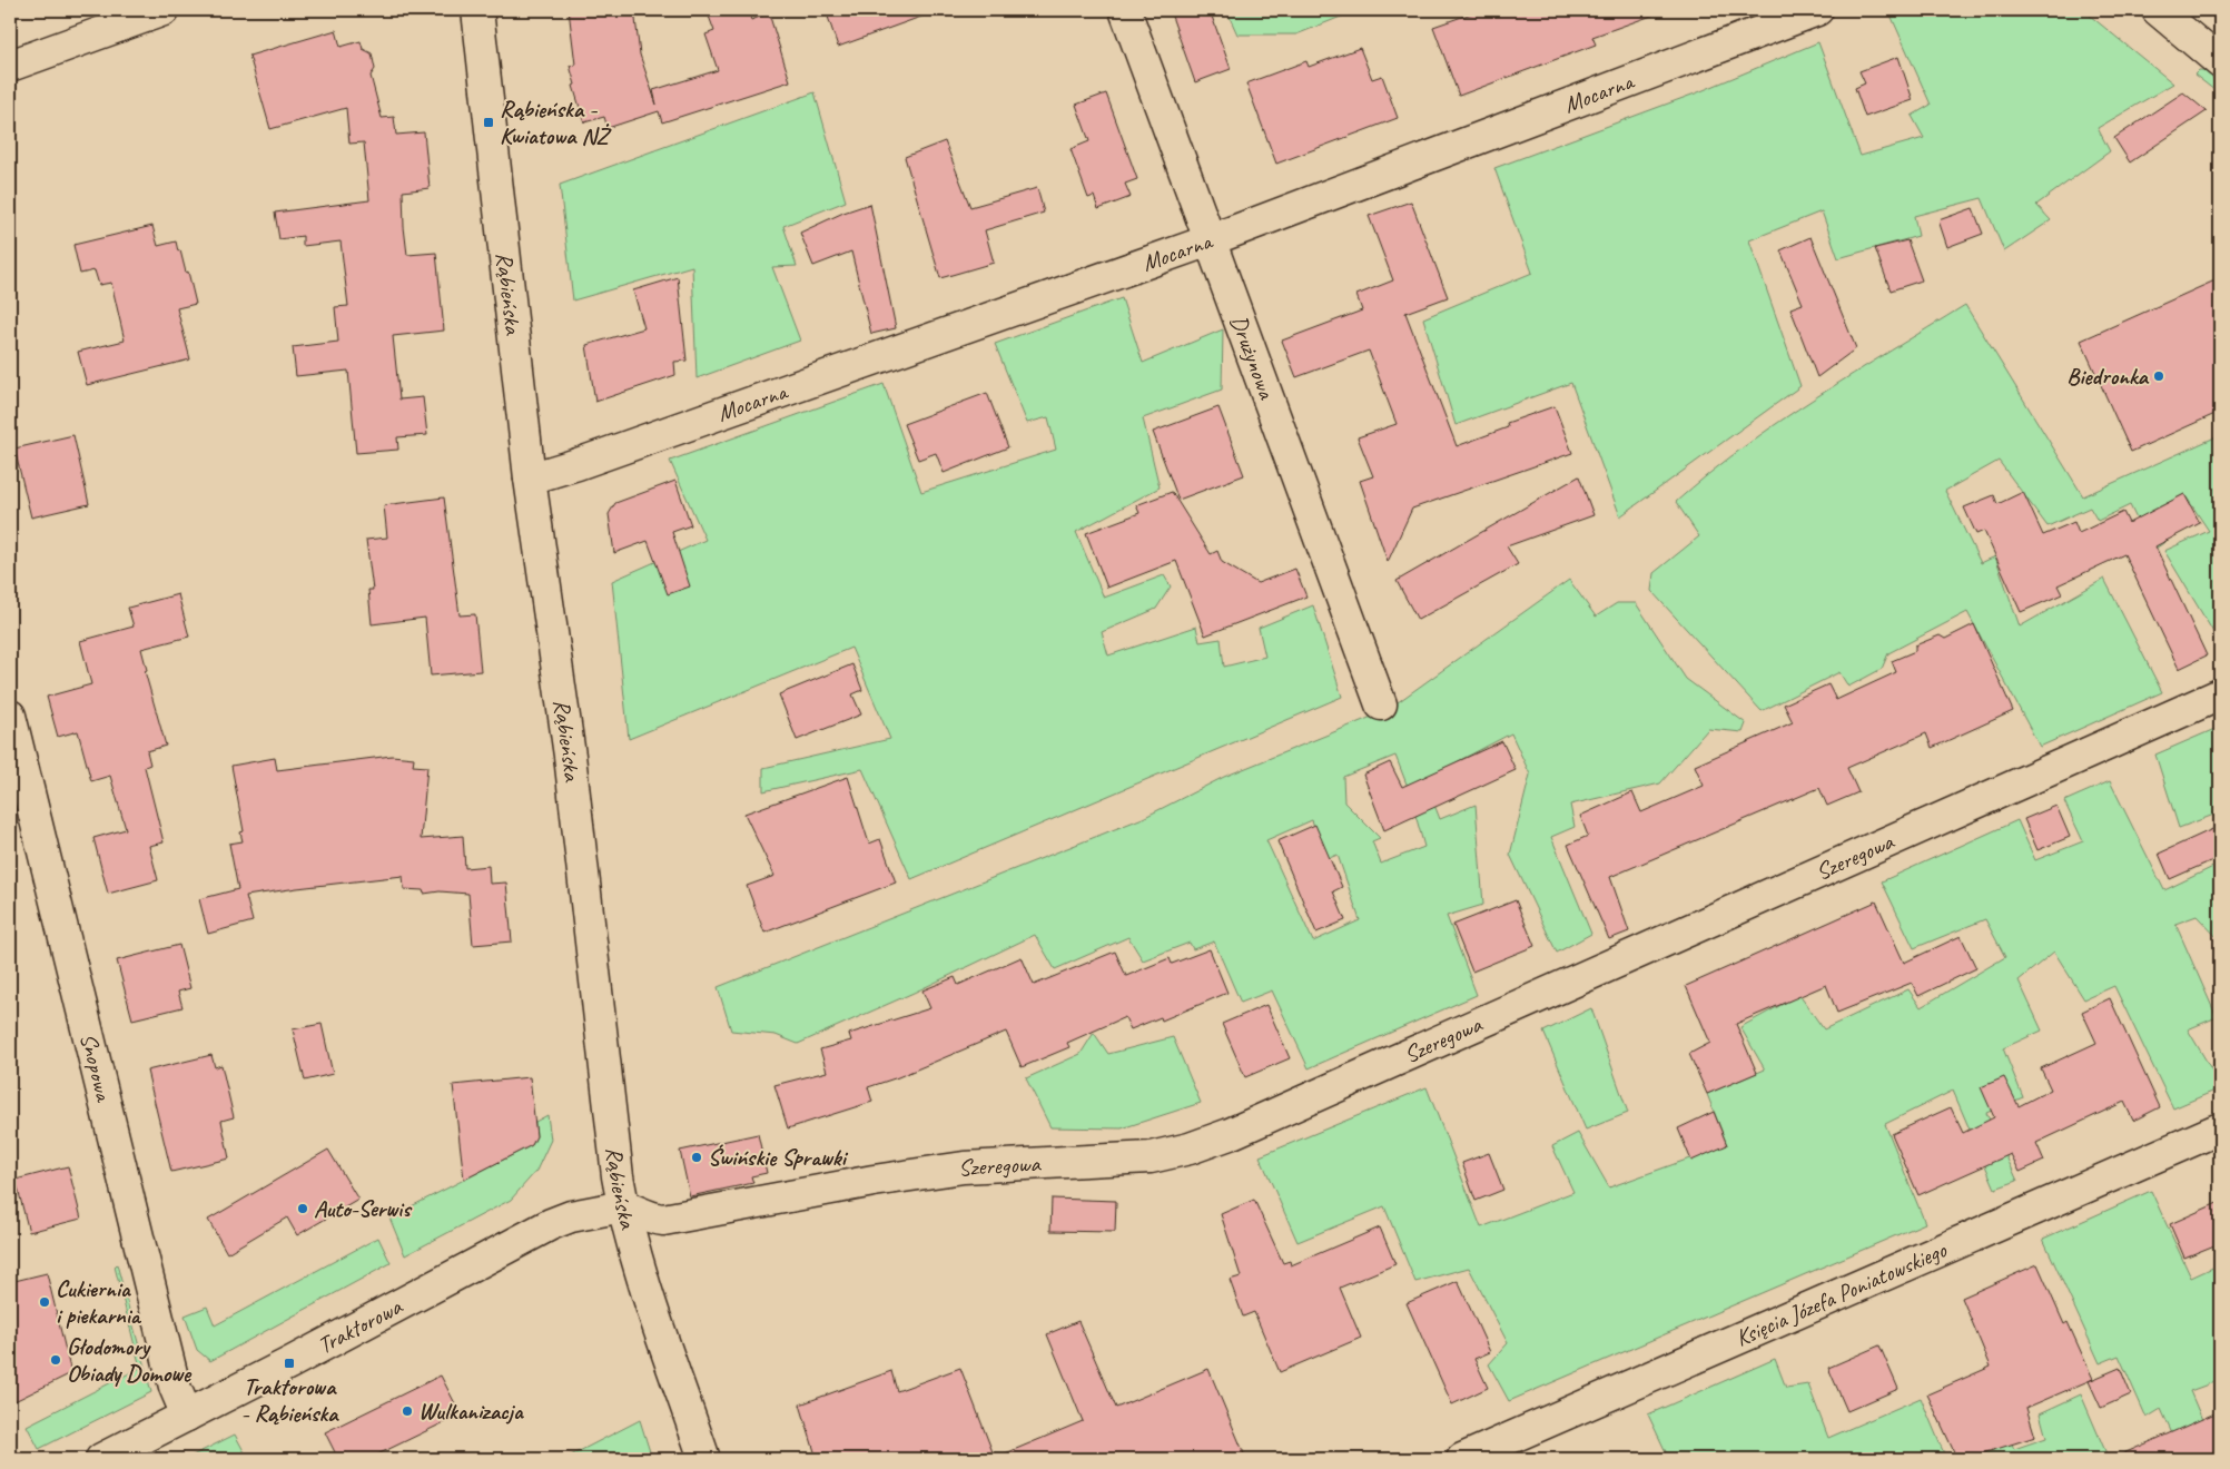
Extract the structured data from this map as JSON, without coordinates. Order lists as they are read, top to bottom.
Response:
{
  "streets": {
    "street": [
      "Mocarna",
      "Rąbieńska",
      "Drużynowa",
      "Szeregowa",
      "Snopowa",
      "Księcia Józefa Poniatowskiego",
      "Traktorowa"
    ]
  },
  "crossings": [
    ["Mocarna", "Rąbieńska"],
    ["Mocarna", "Drużynowa"],
    ["Rąbieńska", "Szeregowa"],
    ["Rąbieńska", "Traktorowa"],
    ["Szeregowa", "Traktorowa"],
    ["Snopowa", "Traktorowa"]
  ],
  "places": {
    "transit": ["Rąbieńska - Kwiatowa NŻ", "Traktorowa - Rąbieńska"],
    "other": [
      "Biedronka",
      "Świńskie Sprawki",
      "Auto-Serwis",
      "Cukiernia i piekarnia",
      "Głodomory Obiady Domowe",
      "Wulkanizacja"
    ]
  }
}
